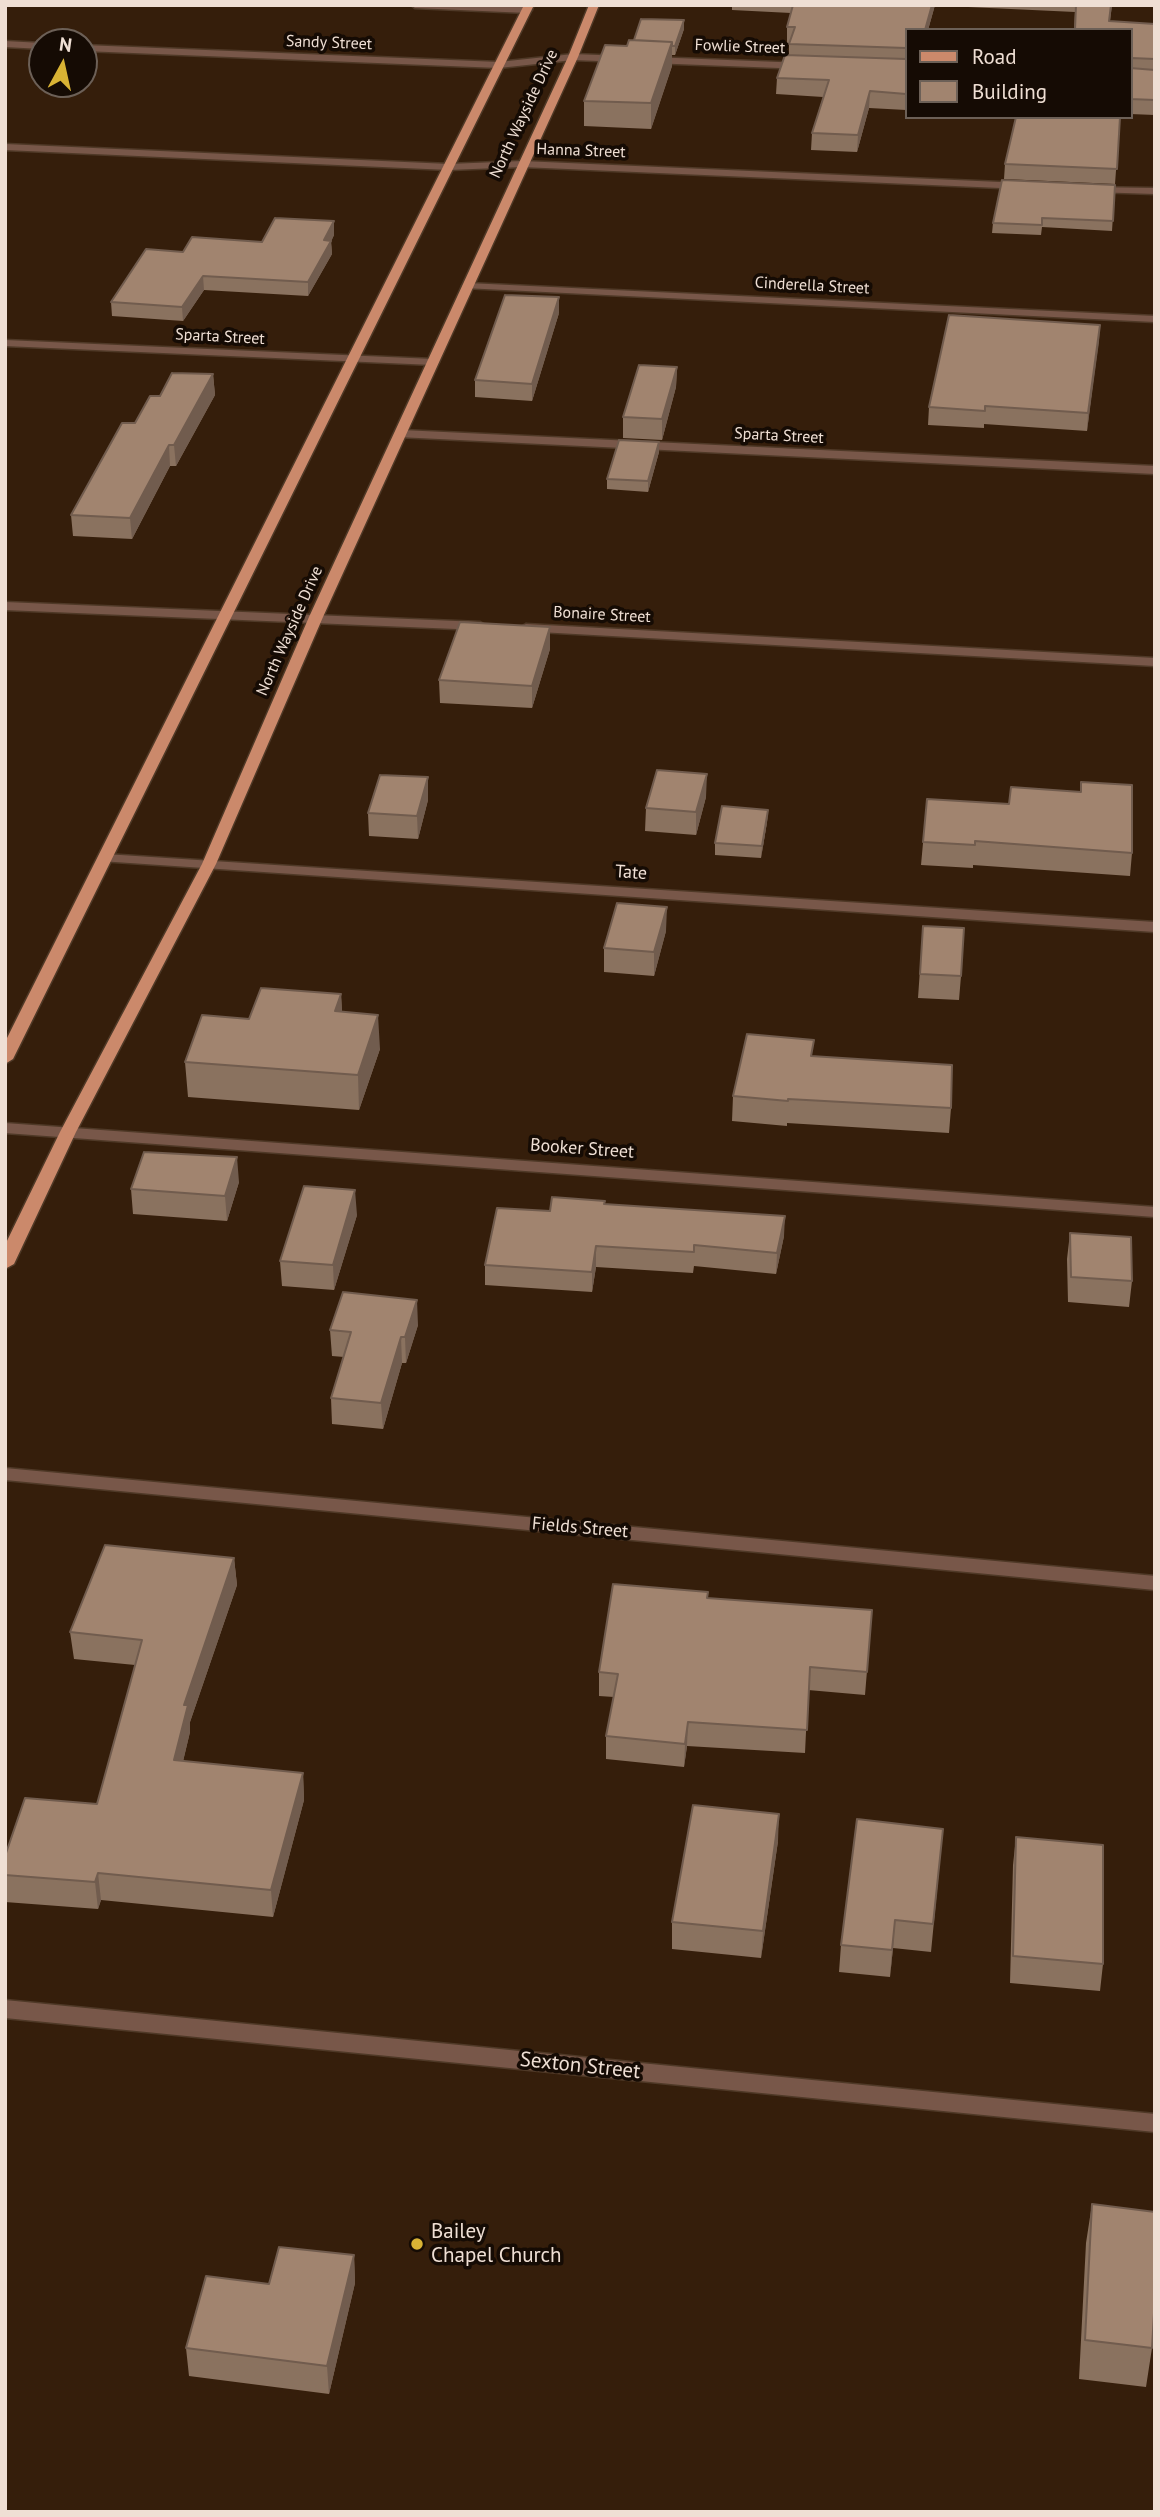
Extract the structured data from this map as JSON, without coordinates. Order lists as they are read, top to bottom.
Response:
{
  "streets": {
    "main road": ["North Wayside Drive"],
    "street": [
      "Sandy Street",
      "Fowlie Street",
      "Hanna Street",
      "Cinderella Street",
      "Sparta Street",
      "Bonaire Street",
      "Tate",
      "Booker Street",
      "Fields Street",
      "Sexton Street"
    ]
  },
  "crossings": [
    ["Sandy Street", "Fowlie Street"],
    ["Sandy Street", "North Wayside Drive"],
    ["Fowlie Street", "North Wayside Drive"],
    ["North Wayside Drive", "Hanna Street"],
    ["North Wayside Drive", "Cinderella Street"],
    ["North Wayside Drive", "Sparta Street"],
    ["North Wayside Drive", "Bonaire Street"],
    ["North Wayside Drive", "Tate"],
    ["North Wayside Drive", "Booker Street"]
  ],
  "places": ["Bailey Chapel Church"],
  "legend": ["Road", "Building"],
  "north": "top"
}
